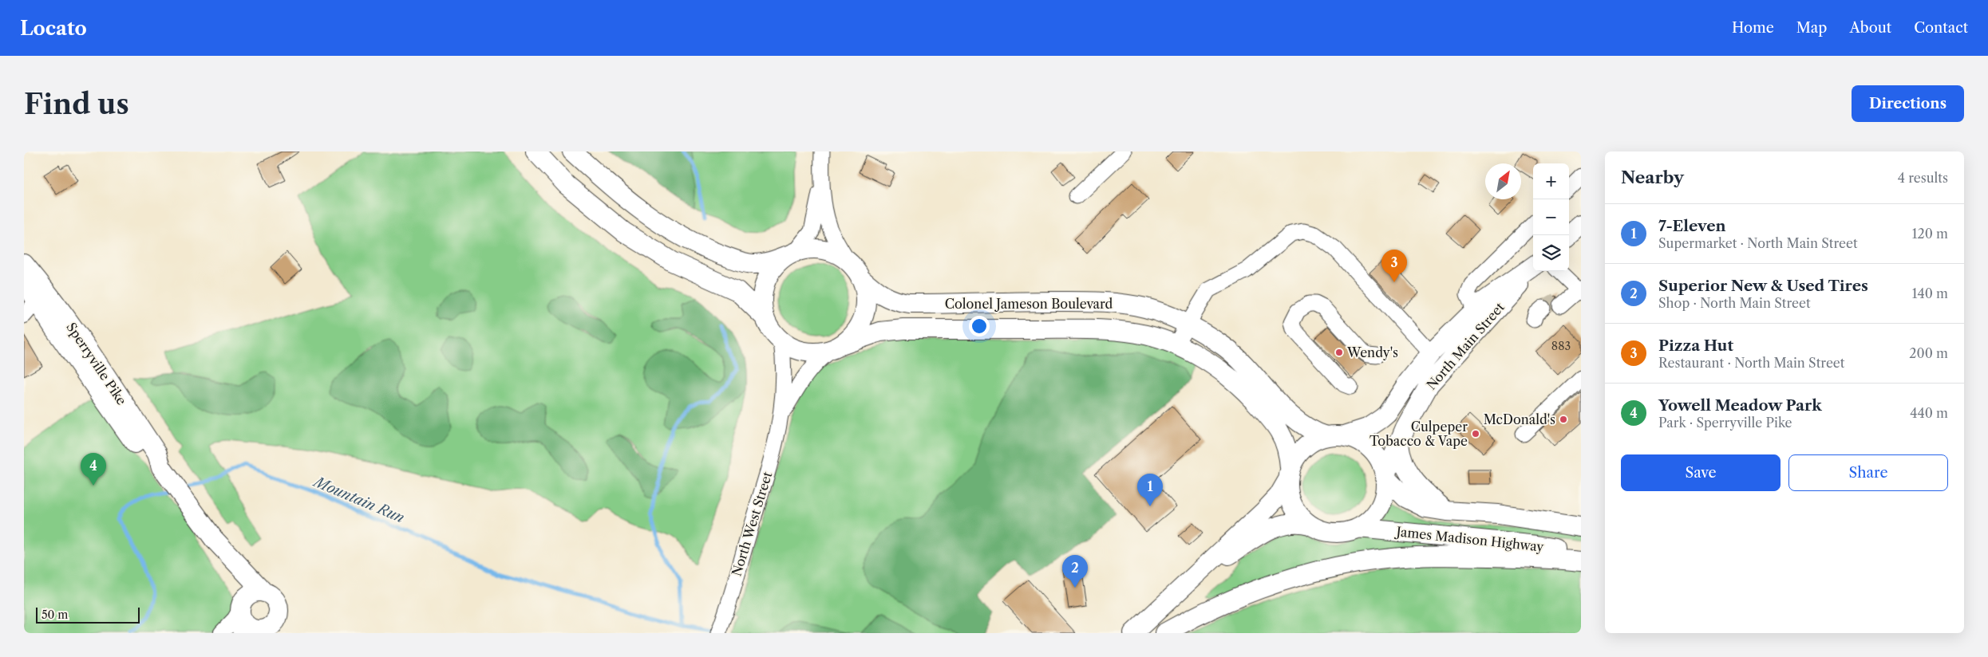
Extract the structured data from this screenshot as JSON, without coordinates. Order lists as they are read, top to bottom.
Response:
{
  "streets": {
    "main road": [
      "Colonel Jameson Boulevard",
      "North Main Street",
      "Sperryville Pike",
      "James Madison Highway"
    ],
    "street": ["North West Street"]
  },
  "crossings": [
    ["Colonel Jameson Boulevard", "North Main Street"],
    ["Colonel Jameson Boulevard", "North West Street"],
    ["Colonel Jameson Boulevard", "James Madison Highway"],
    ["North Main Street", "James Madison Highway"]
  ],
  "water": ["Mountain Run"],
  "places": ["Wendy's", "McDonald's", "Culpeper Tobacco & Vape"],
  "house_numbers": ["883"],
  "scale_bar": "50 m",
  "north": "top right",
  "page": {
    "header": "Locato",
    "nav": [
      "Home",
      "Map",
      "About",
      "Contact"
    ],
    "buttons": [
      "Directions",
      ["Save", "Share"]
    ],
    "title": "Find us",
    "heading": ["Nearby", "4 results"],
    "map_buttons": ["+", "−"],
    "list": [
      {
        "mark": "1",
        "name": "7-Eleven",
        "note": "Supermarket · North Main Street",
        "value": "120 m"
      },
      {
        "mark": "2",
        "name": "Superior New & Used Tires",
        "note": "Shop · North Main Street",
        "value": "140 m"
      },
      {
        "mark": "3",
        "name": "Pizza Hut",
        "note": "Restaurant · North Main Street",
        "value": "200 m"
      },
      {
        "mark": "4",
        "name": "Yowell Meadow Park",
        "note": "Park · Sperryville Pike",
        "value": "440 m"
      }
    ],
    "pins": [
      "3",
      "4",
      "1",
      "2"
    ],
    "scale": "50 m"
  }
}
